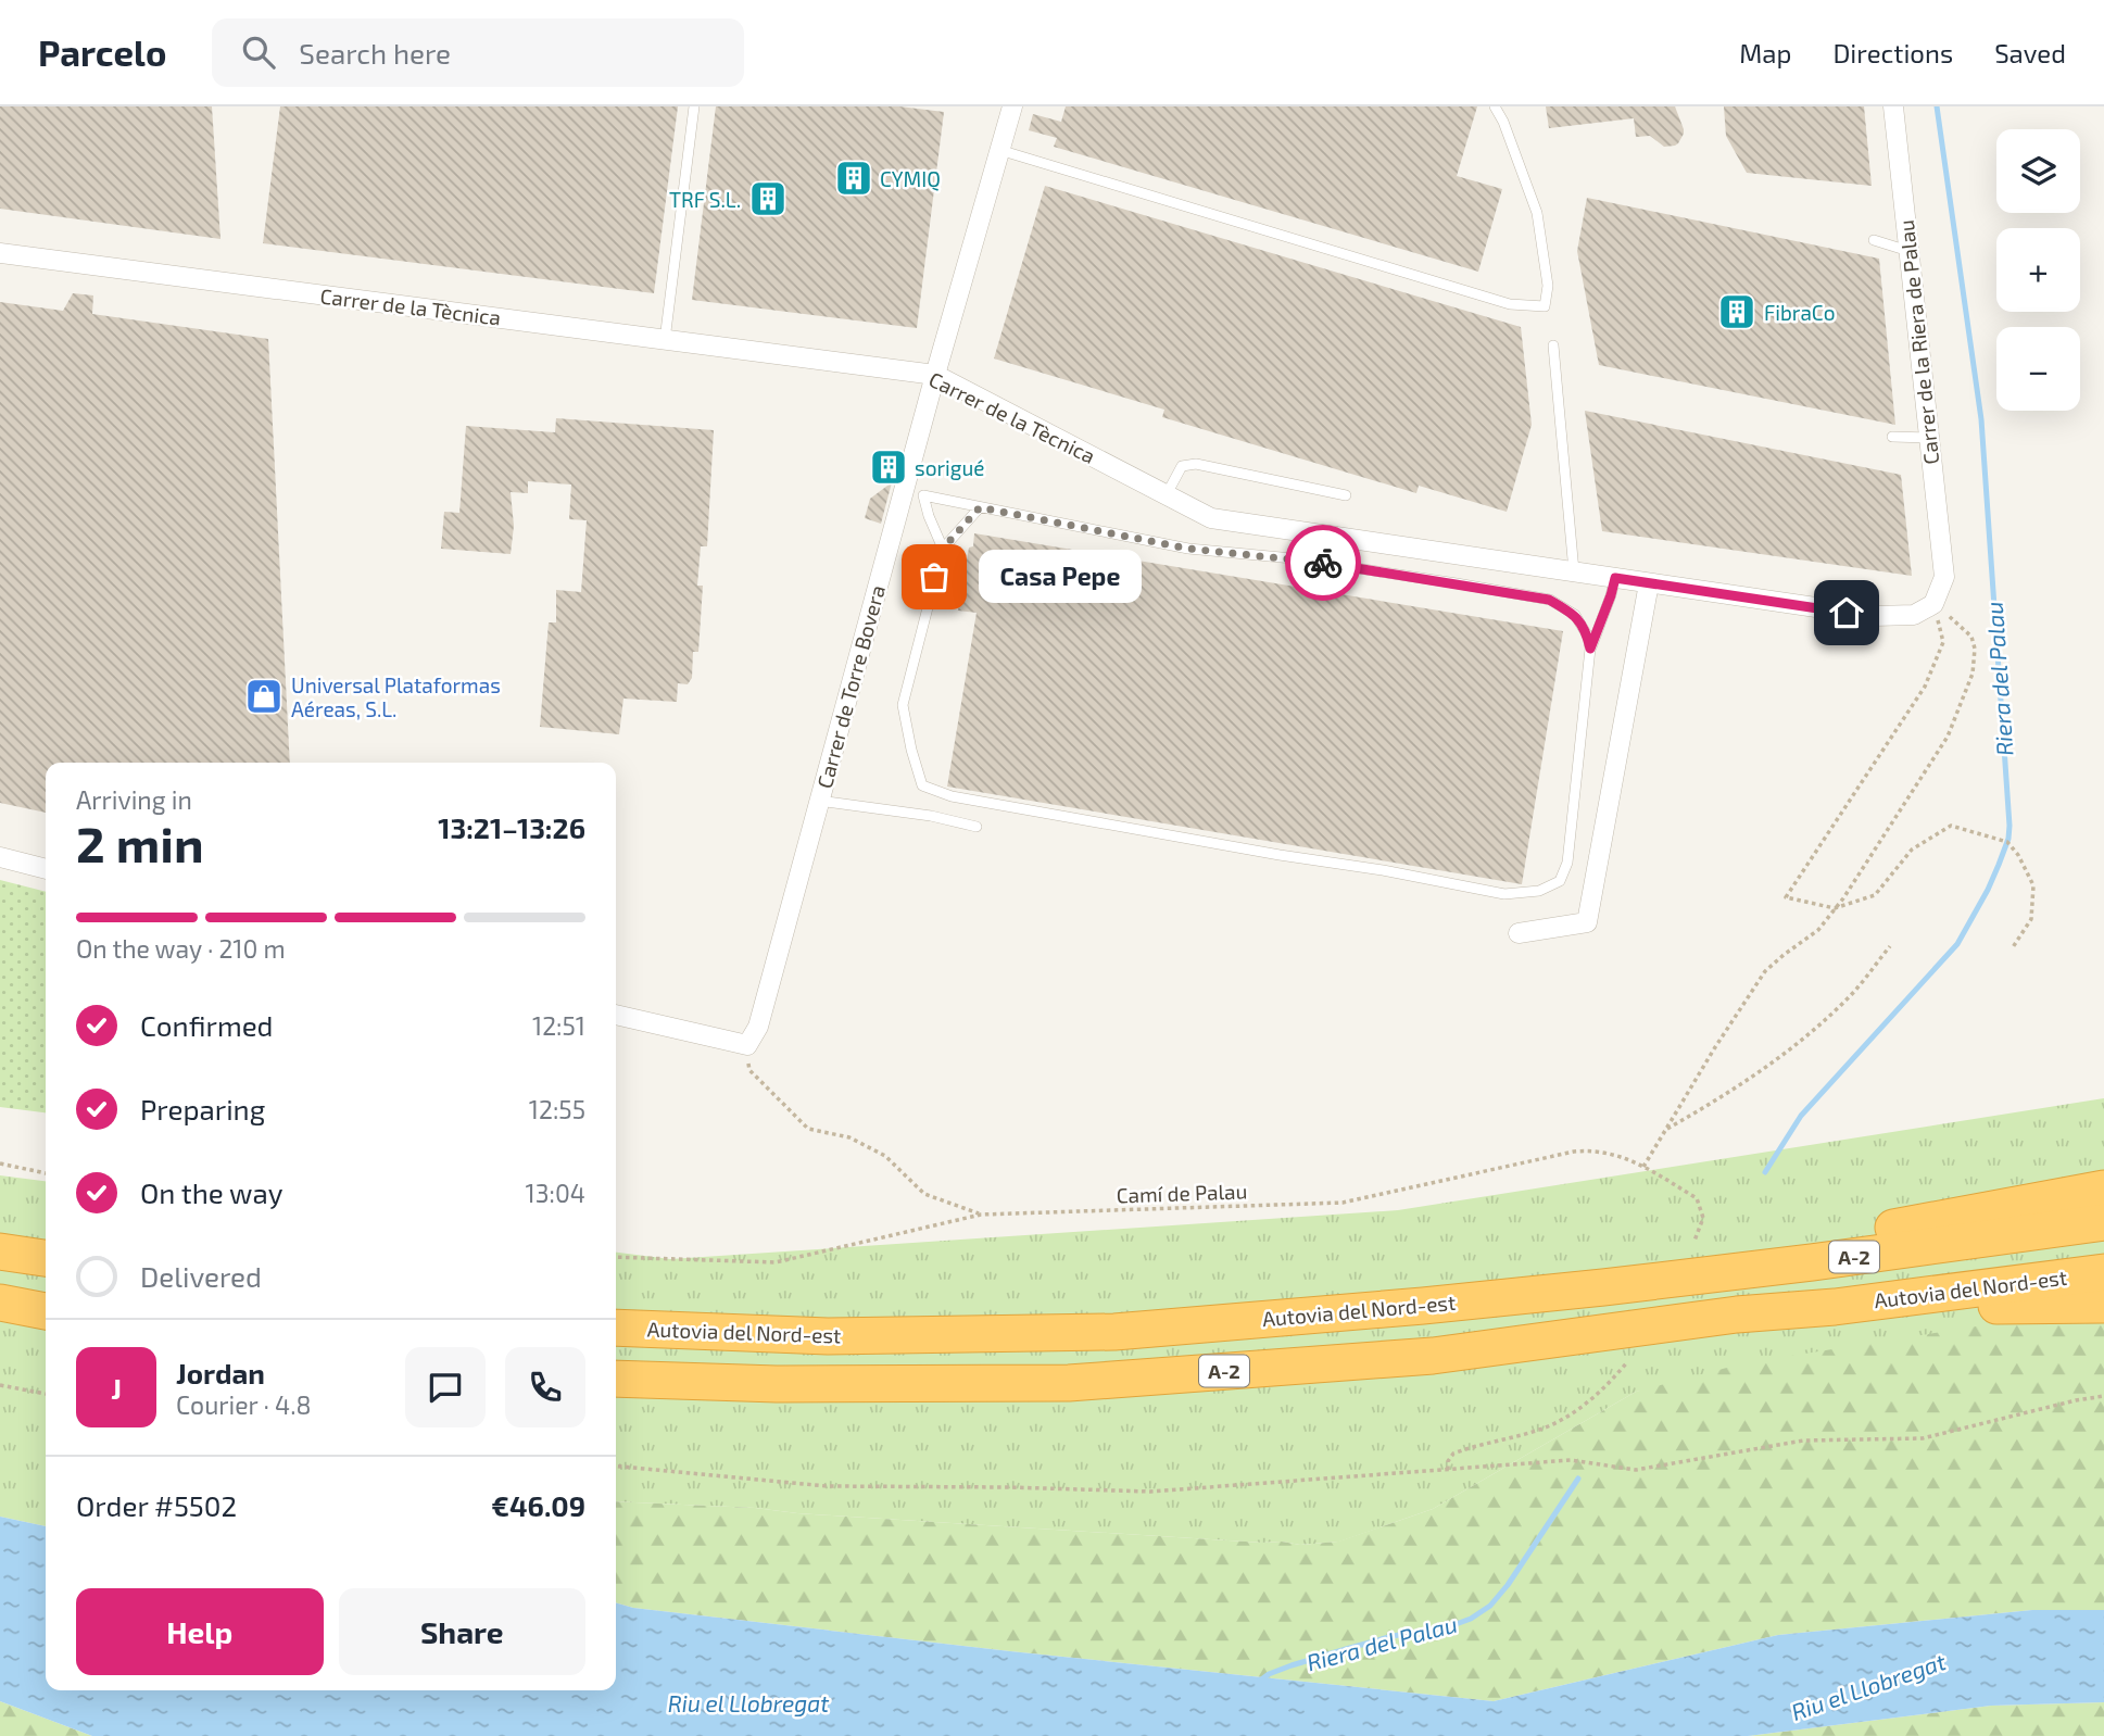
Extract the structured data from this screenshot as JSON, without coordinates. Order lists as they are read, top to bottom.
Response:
{
  "streets": {
    "highway": ["A-2", "Autovia del Nord-est"],
    "street": ["Carrer de la Tècnica", "Carrer de la Riera de Palau", "Carrer de Torre Bovera"],
    "path": ["Camí de Palau"]
  },
  "crossings": [
    ["Carrer de la Tècnica", "Carrer de la Riera de Palau"],
    ["Carrer de la Tècnica", "Carrer de Torre Bovera"]
  ],
  "water": ["Riera del Palau", "Riu el Llobregat"],
  "places": {
    "building": [
      "CYMIQ",
      "TRF S.L.",
      "FibraCo",
      "sorigué"
    ],
    "other": ["Casa Pepe"],
    "shop": ["Universal Plataformas Aéreas, S.L."]
  },
  "page": {
    "header": "Parcelo",
    "search": "Search here",
    "nav": ["Map", "Directions", "Saved"],
    "map_buttons": ["+", "−"],
    "bubble": "Casa Pepe",
    "heading": ["2 min", "Arriving in", "13:21–13:26"],
    "panel": [
      "Jordan",
      "Courier · 4.8",
      "Order #5502",
      "€46.09"
    ],
    "bar": "On the way · 210 m",
    "list": [
      ["Confirmed", "12:51"],
      ["Preparing", "12:55"],
      ["On the way", "13:04"],
      "Delivered"
    ],
    "round": "J",
    "buttons": ["Help", "Share"]
  }
}
